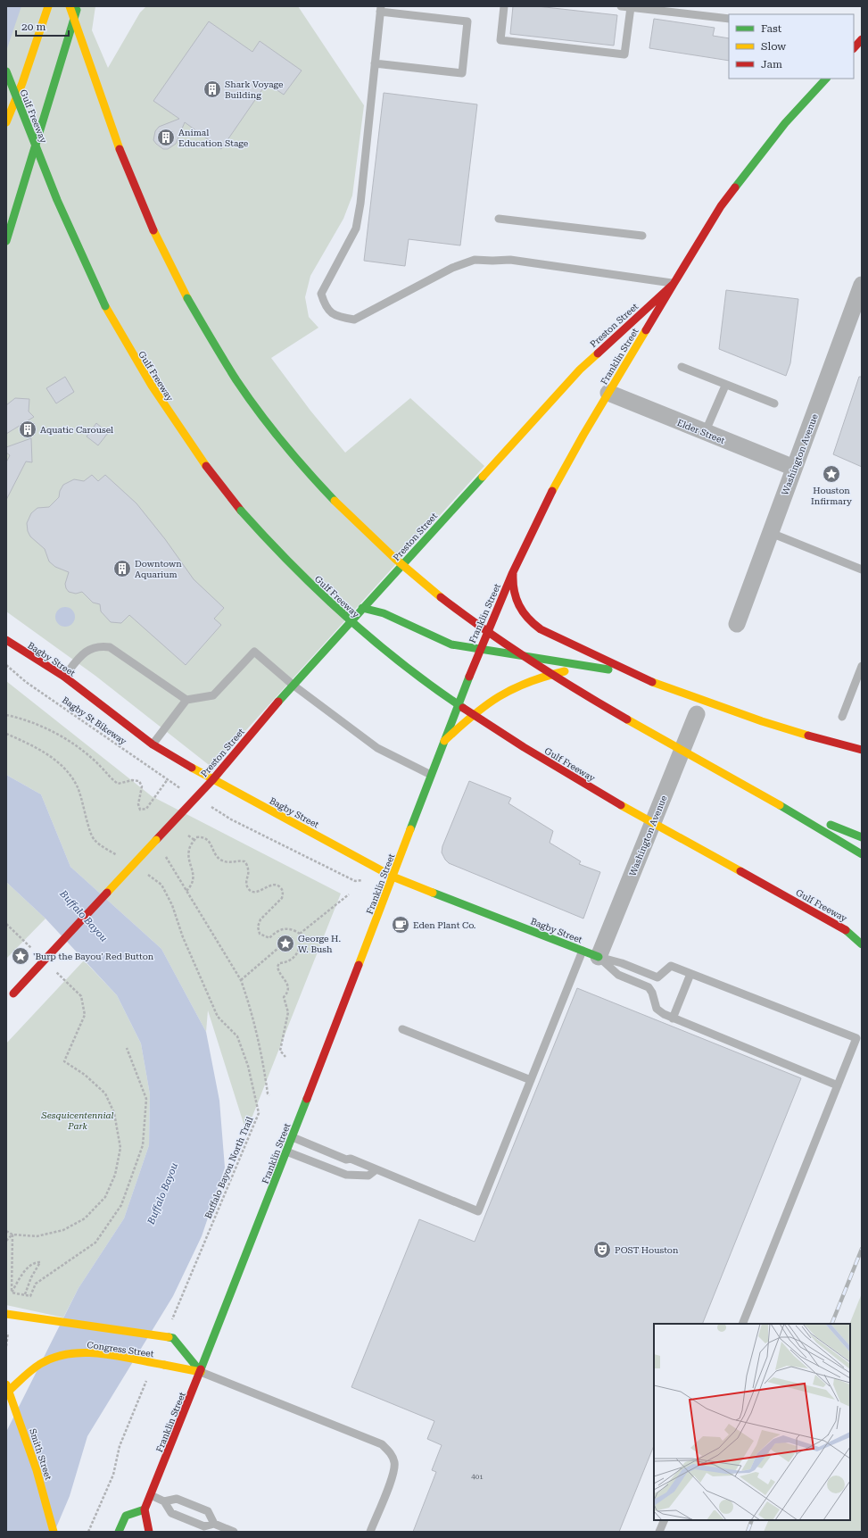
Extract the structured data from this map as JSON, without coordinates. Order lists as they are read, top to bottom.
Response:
{
  "streets": {
    "main road": [
      "Gulf Freeway",
      "Preston Street",
      "Franklin Street",
      "Bagby Street",
      "Congress Street",
      "Smith Street"
    ],
    "street": ["Elder Street", "Washington Avenue"],
    "path": ["Bagby St Bikeway", "Buffalo Bayou North Trail"]
  },
  "crossings": [
    ["Preston Street", "Franklin Street"],
    ["Preston Street", "Bagby Street"],
    ["Franklin Street", "Elder Street"],
    ["Franklin Street", "Bagby Street"],
    ["Franklin Street", "Congress Street"],
    ["Elder Street", "Washington Avenue"],
    ["Washington Avenue", "Bagby Street"],
    ["Congress Street", "Smith Street"]
  ],
  "water": ["Buffalo Bayou"],
  "parks": ["Sesquicentennial Park"],
  "places": {
    "building": [
      "Shark Voyage Building",
      "Animal Education Stage",
      "Aquatic Carousel",
      "Downtown Aquarium"
    ],
    "place": ["Houston Infirmary", "George H. W. Bush", "'Burp the Bayou' Red Button"],
    "cafe": ["Eden Plant Co."],
    "theatre": ["POST Houston"]
  },
  "house_numbers": ["401"],
  "legend": ["Fast", "Slow", "Jam"],
  "scale_bar": "20 m"
}
